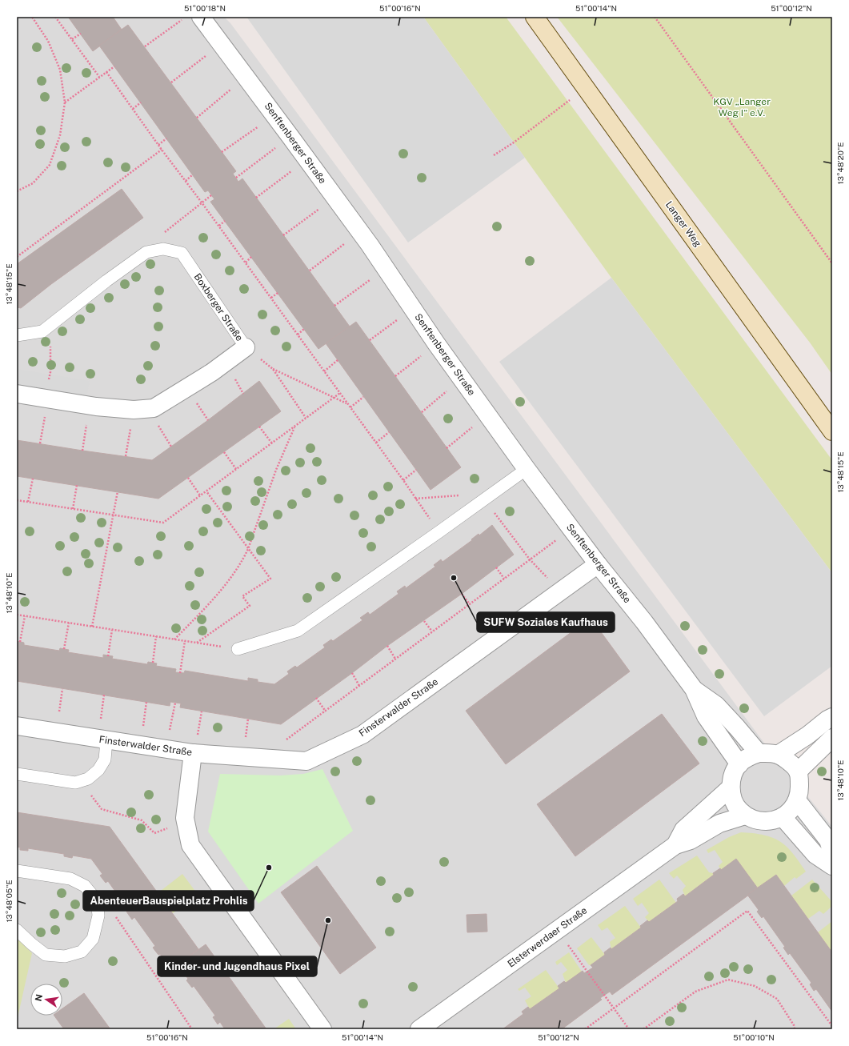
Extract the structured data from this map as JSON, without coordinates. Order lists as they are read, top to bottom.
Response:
{
  "streets": {
    "main road": ["Langer Weg"],
    "street": [
      "Senftenberger Straße",
      "Boxberger Straße",
      "Finsterwalder Straße",
      "Elsterwerdaer Straße"
    ]
  },
  "crossings": [
    ["Senftenberger Straße", "Finsterwalder Straße"],
    ["Senftenberger Straße", "Elsterwerdaer Straße"]
  ],
  "parks": ["KGV „Langer Weg I“ e.V."],
  "places": ["SUFW Soziales Kaufhaus", "AbenteuerBauspielplatz Prohlis", "Kinder- und Jugendhaus Pixel"],
  "north": "left",
  "coordinates": [
    "51°00'18\"N",
    "51°00'16\"N",
    "51°00'14\"N",
    "51°00'12\"N",
    "13°48'20\"E",
    "13°48'15\"E",
    "13°48'10\"E",
    "13°48'05\"E",
    "51°00'10\"N"
  ]
}
